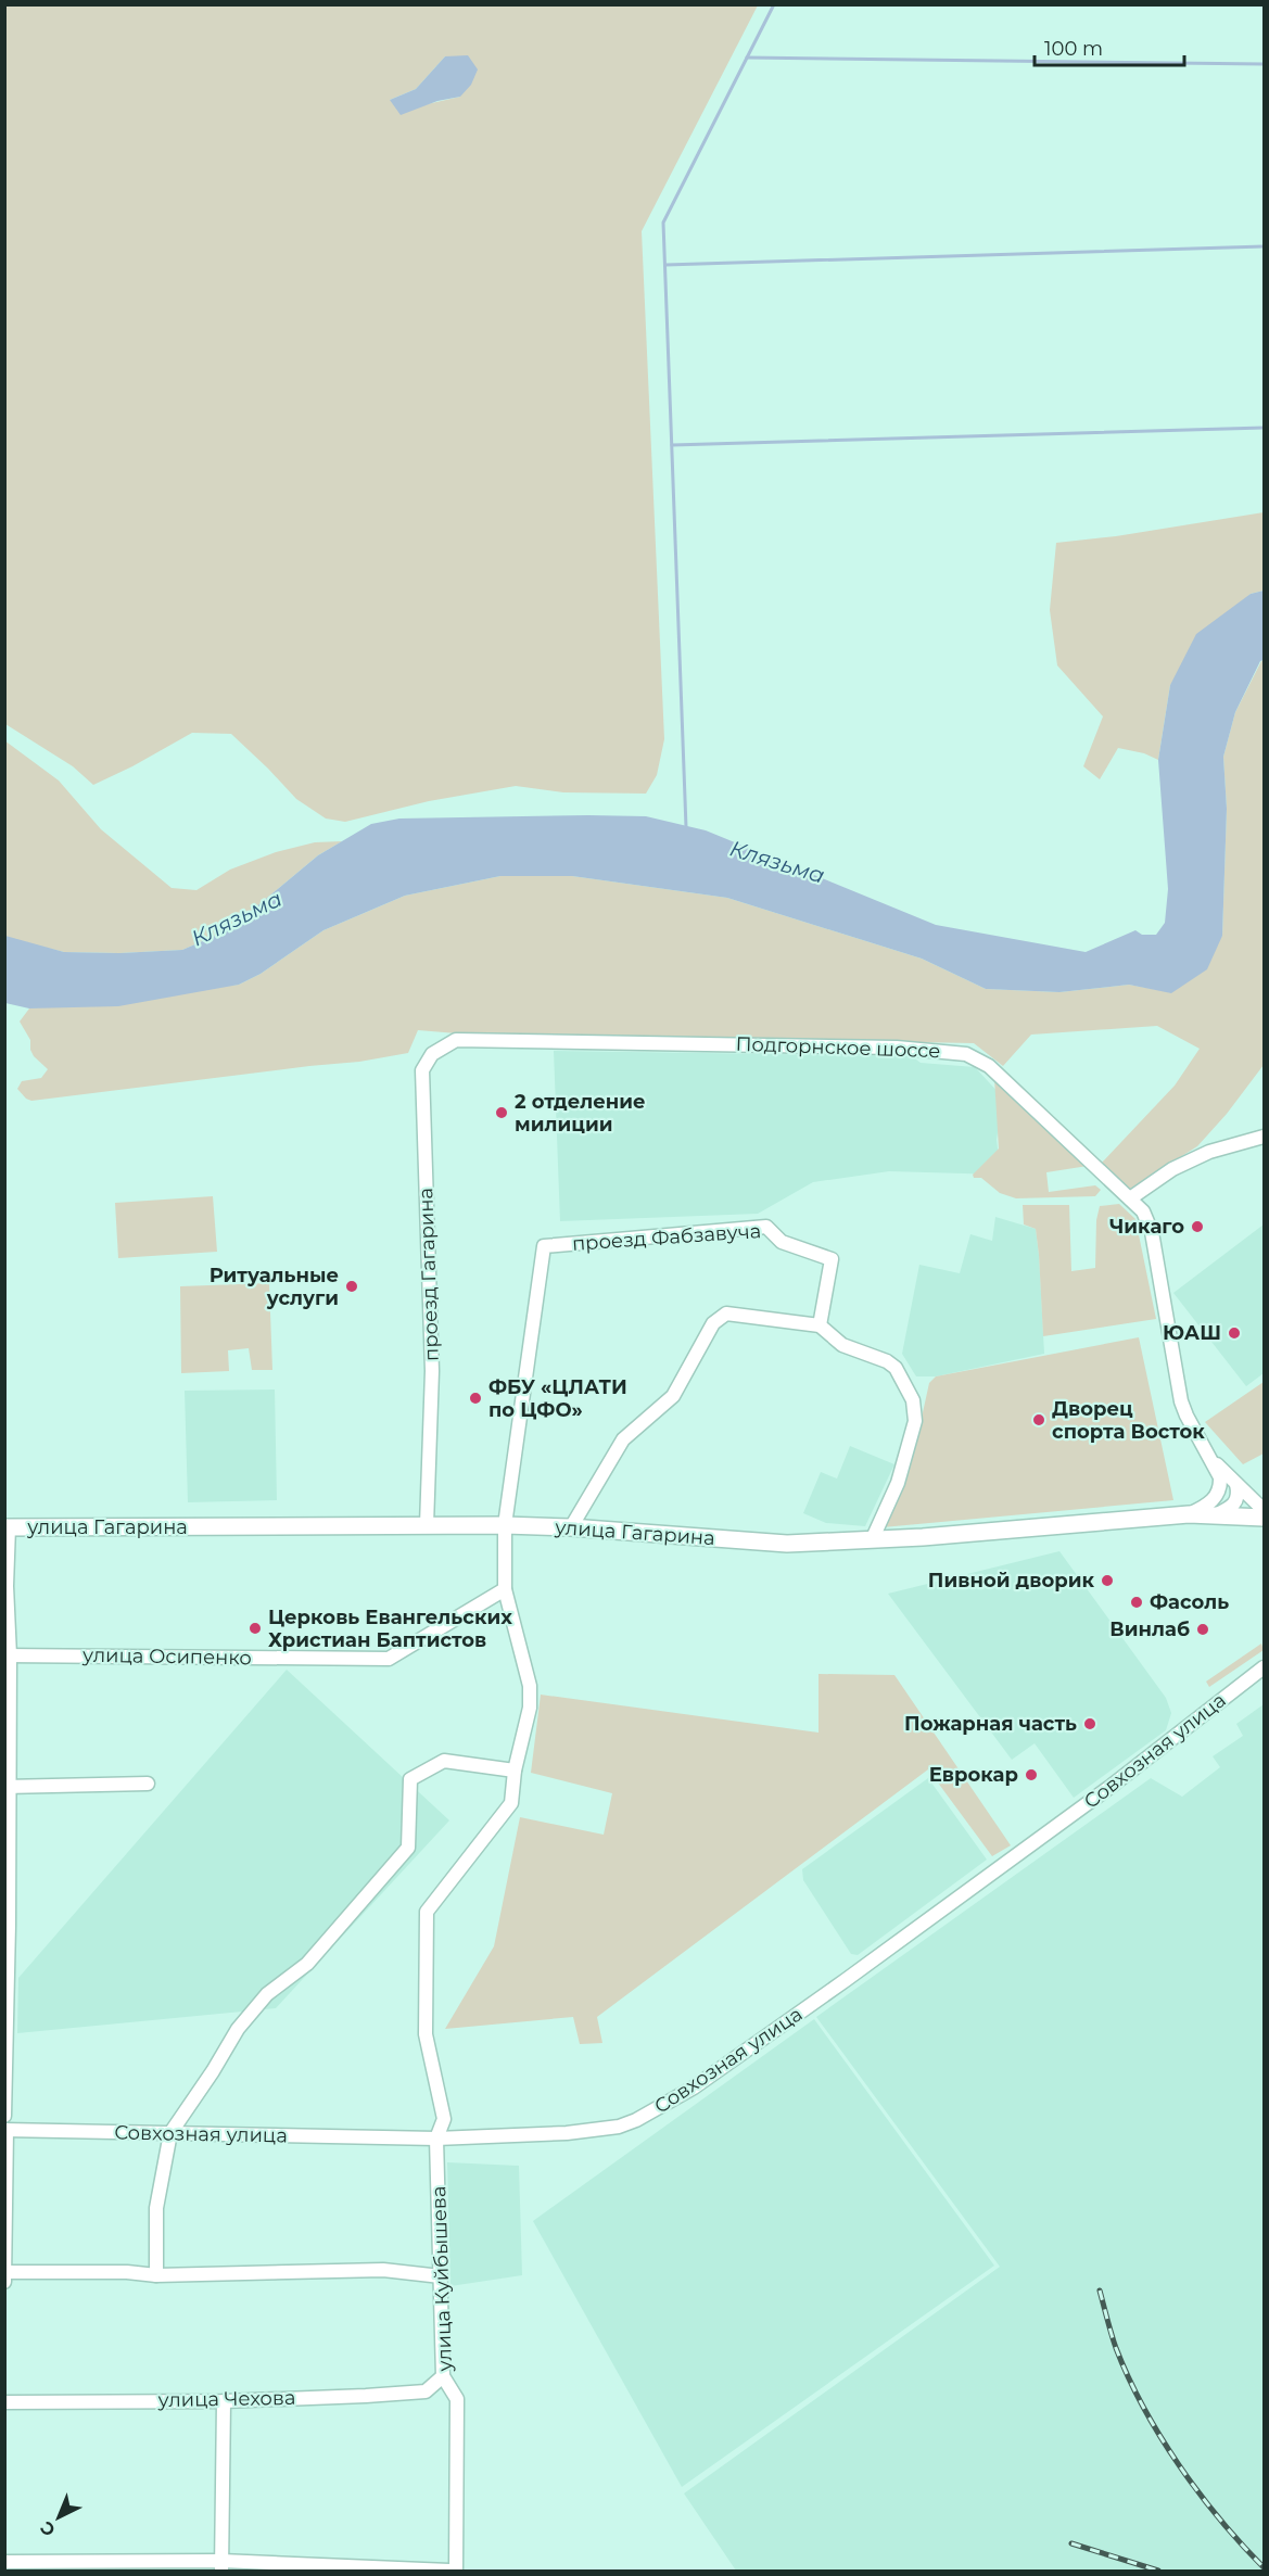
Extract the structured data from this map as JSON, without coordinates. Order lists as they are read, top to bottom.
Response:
{
  "streets": {
    "main road": ["улица Гагарина"],
    "street": [
      "Подгорнское шоссе",
      "проезд Фабзавуча",
      "проезд Гагарина",
      "улица Осипенко",
      "Совхозная улица",
      "улица Куйбышева",
      "улица Чехова"
    ]
  },
  "crossings": [
    ["Подгорнское шоссе", "проезд Гагарина"],
    ["Подгорнское шоссе", "улица Гагарина"],
    ["проезд Фабзавуча", "улица Куйбышева"],
    ["проезд Гагарина", "улица Гагарина"],
    ["улица Гагарина", "улица Куйбышева"],
    ["улица Осипенко", "улица Куйбышева"],
    ["Совхозная улица", "улица Куйбышева"],
    ["улица Куйбышева", "улица Чехова"]
  ],
  "water": ["Клязьма"],
  "places": [
    "2 отделение милиции",
    "Чикаго",
    "Ритуальные услуги",
    "ЮАШ",
    "ФБУ «ЦЛАТИ по ЦФО»",
    "Дворец спорта Восток",
    "Пивной дворик",
    "Фасоль",
    "Церковь Евангельских Христиан Баптистов",
    "Винлаб",
    "Пожарная часть",
    "Еврокар"
  ],
  "scale_bar": "100 m",
  "north": "bottom left"
}
